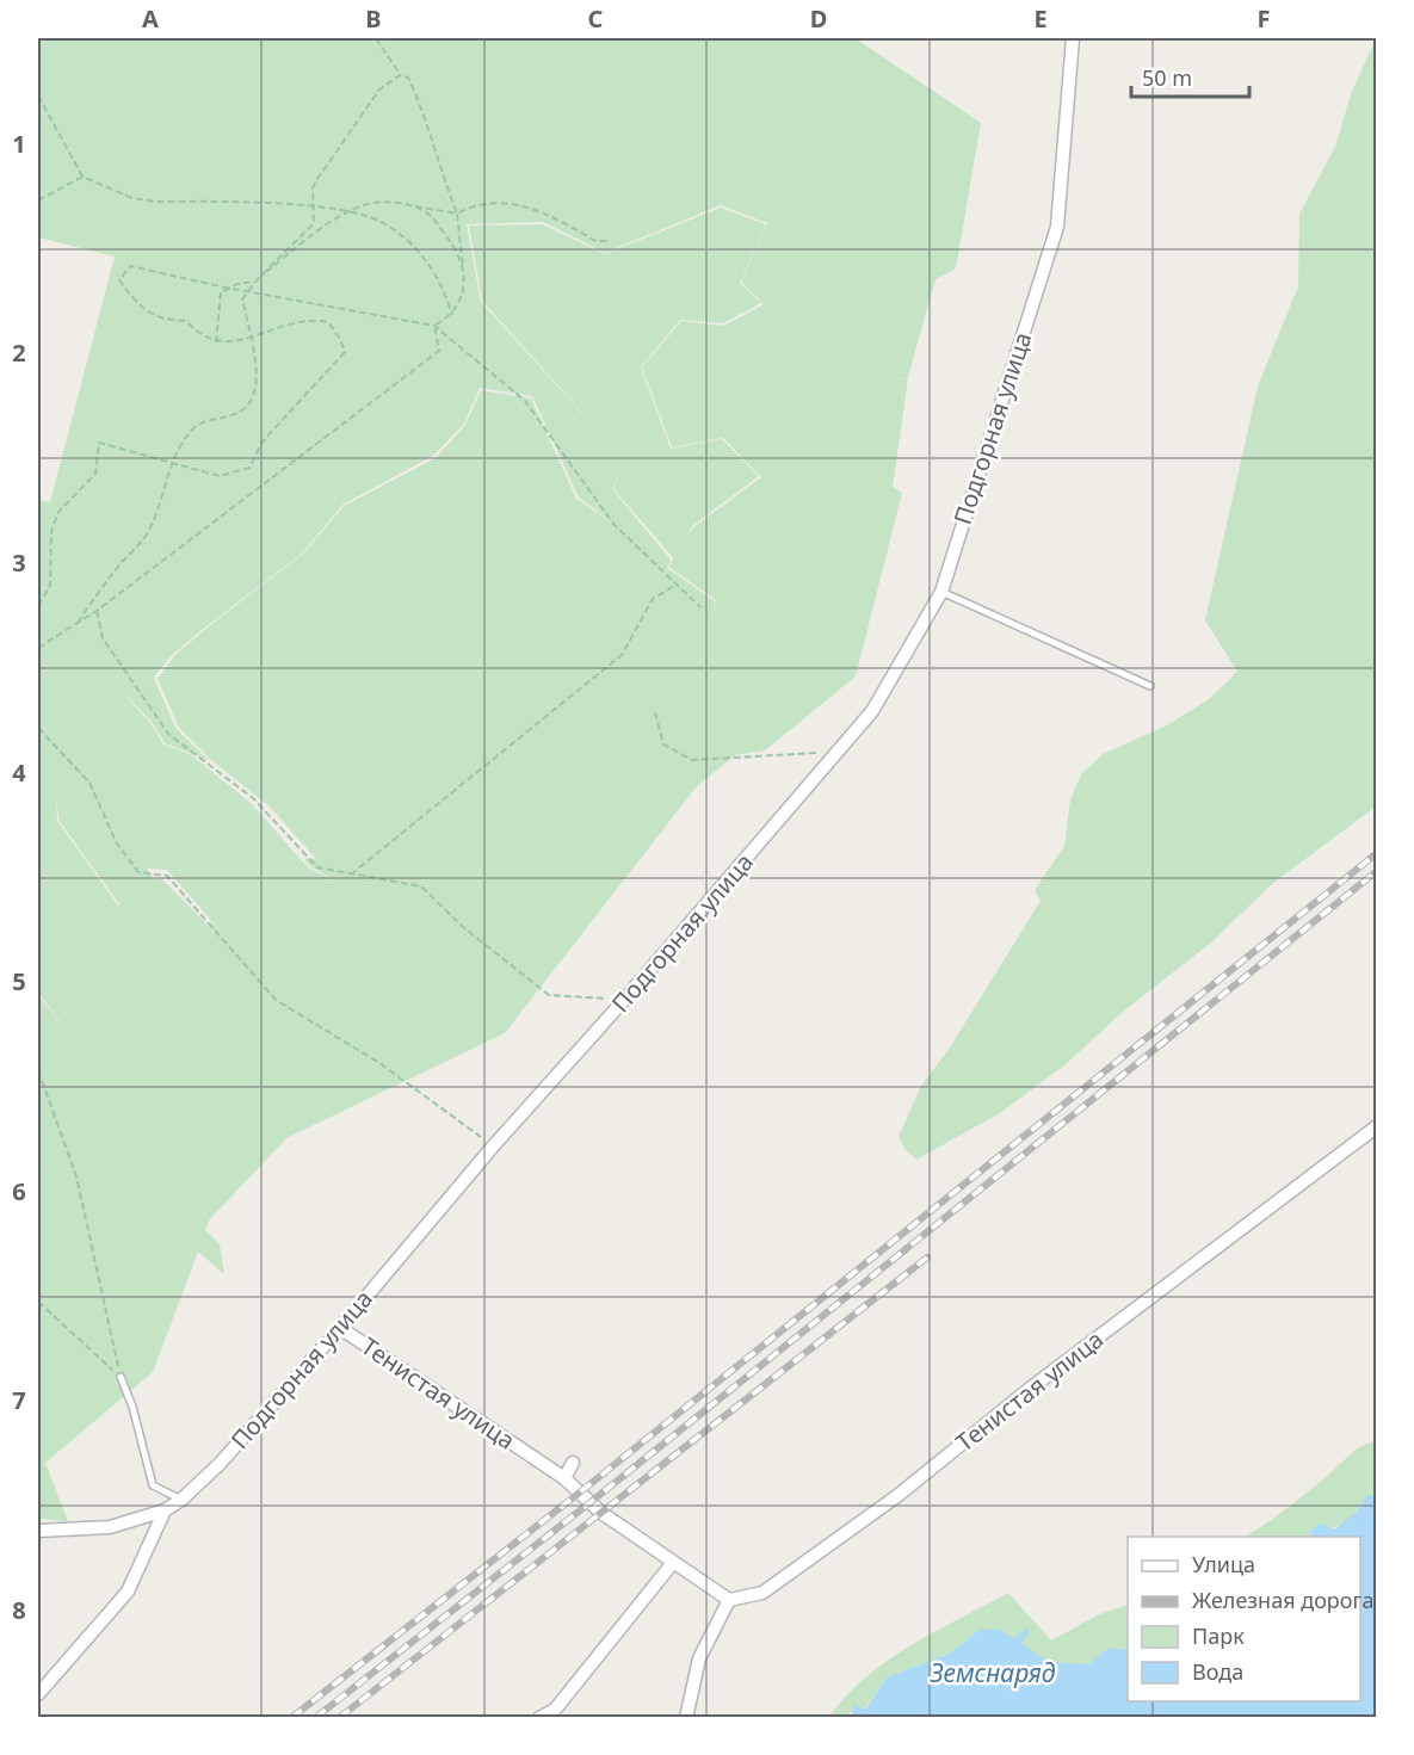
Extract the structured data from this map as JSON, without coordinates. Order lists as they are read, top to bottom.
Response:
{
  "streets": {
    "street": ["Подгорная улица", "Тенистая улица"]
  },
  "crossings": [
    ["Подгорная улица", "Тенистая улица"]
  ],
  "water": ["Земснаряд"],
  "legend": [
    "Улица",
    "Железная дорога",
    "Парк",
    "Вода"
  ],
  "scale_bar": "50 m",
  "grid": {
    "columns": [
      "A",
      "B",
      "C",
      "D",
      "E",
      "F"
    ],
    "rows": [
      "1",
      "2",
      "3",
      "4",
      "5",
      "6",
      "7",
      "8"
    ]
  }
}
